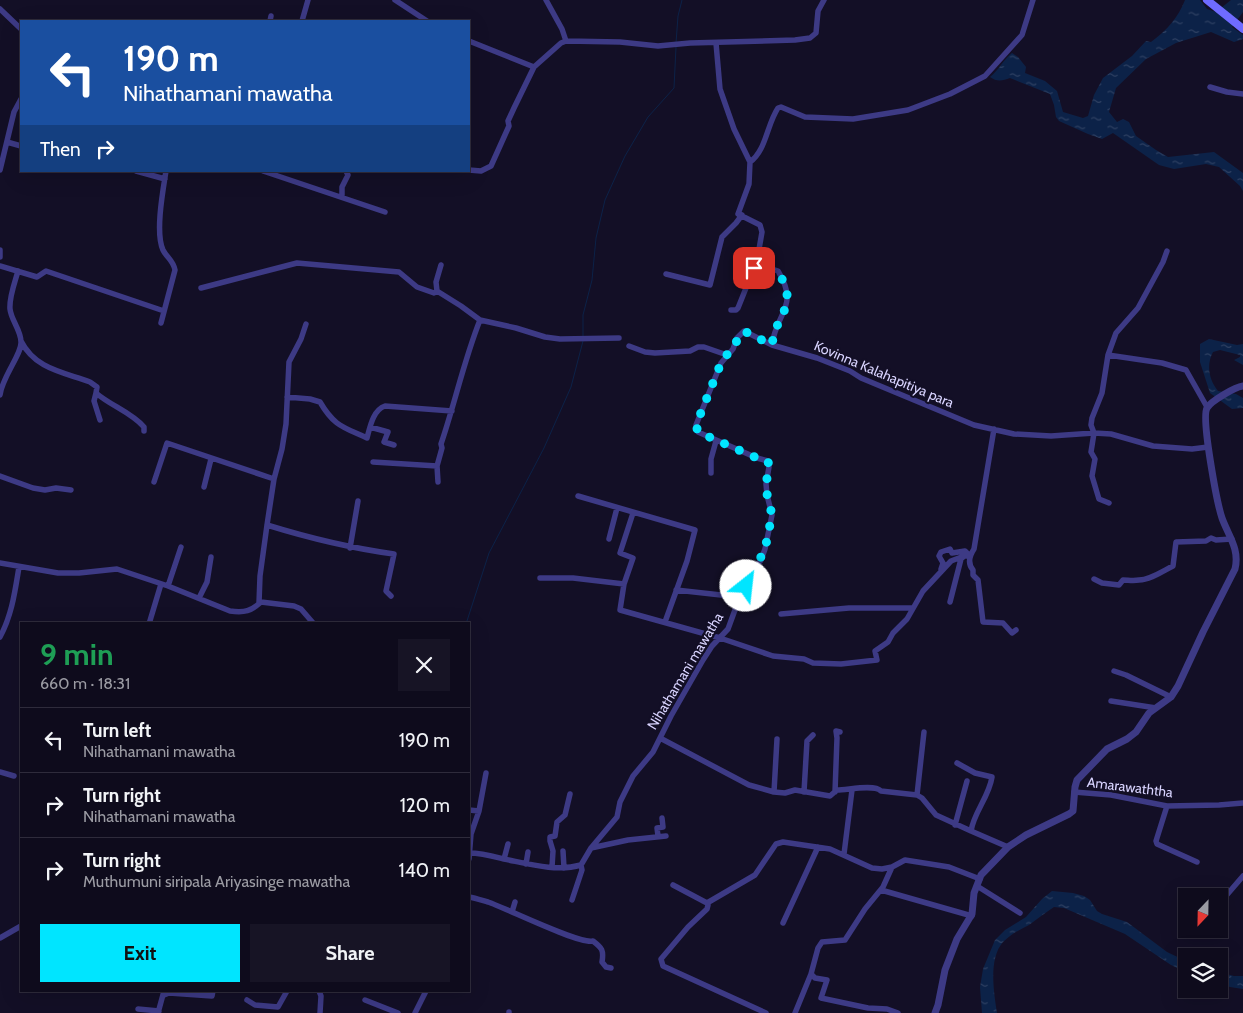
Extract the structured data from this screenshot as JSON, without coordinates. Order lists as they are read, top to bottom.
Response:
{
  "streets": {
    "street": ["Kovinna Kalahapitiya para", "Nihathamani mawatha", "Amarawaththa"]
  },
  "crossings": [
    ["Kovinna Kalahapitiya para", "Nihathamani mawatha"]
  ],
  "north": "bottom",
  "page": {
    "turn": ["190 m", "Nihathamani mawatha"],
    "then": "Then",
    "heading": ["9 min", "660 m · 18:31"],
    "list": [
      {
        "name": "Turn left",
        "note": "Nihathamani mawatha",
        "value": "190 m"
      },
      {
        "name": "Turn right",
        "note": "Nihathamani mawatha",
        "value": "120 m"
      },
      {
        "name": "Turn right",
        "note": "Muthumuni siripala Ariyasinge mawatha",
        "value": "140 m"
      }
    ],
    "buttons": ["Exit", "Share"]
  }
}
